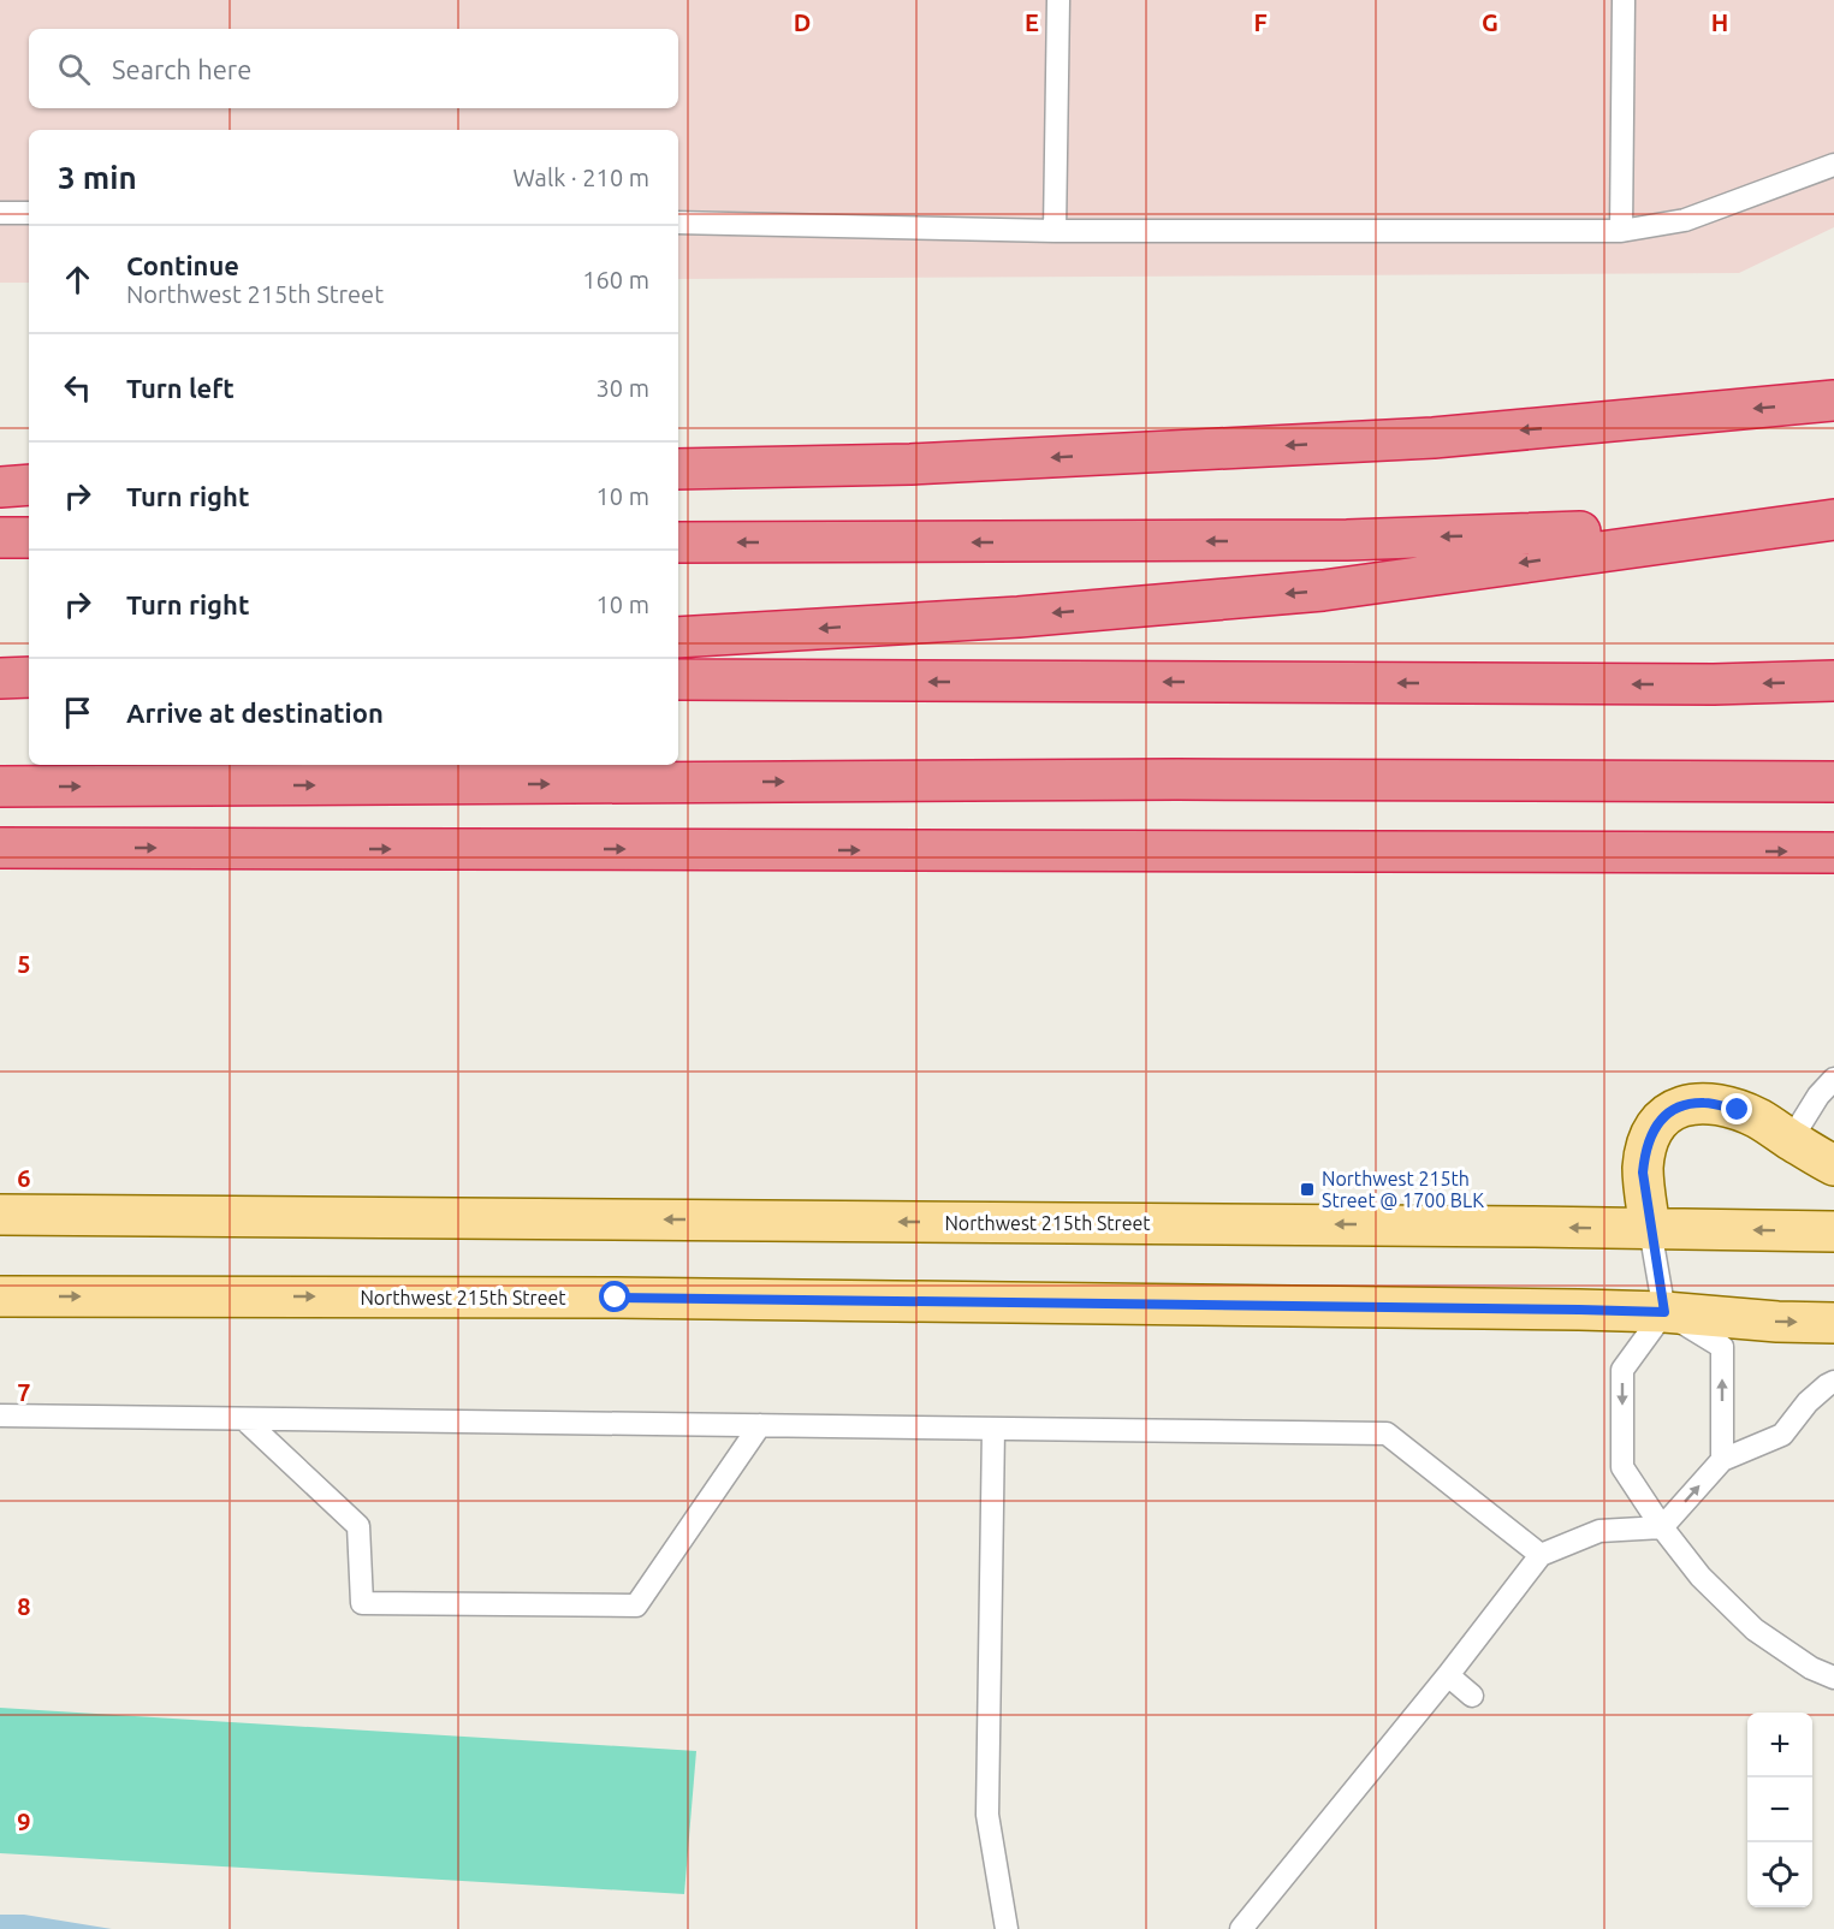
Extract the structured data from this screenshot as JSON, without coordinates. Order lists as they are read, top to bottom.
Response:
{
  "streets": {
    "main road": ["Northwest 215th Street"]
  },
  "places": {
    "transit": ["Northwest 215th Street @ 1700 BLK"]
  },
  "page": {
    "search": "Search here",
    "heading": ["3 min", "Walk · 210 m"],
    "list": [
      ["Continue", "Northwest 215th Street", "160 m"],
      ["Turn left", "30 m"],
      ["Turn right", "10 m"],
      ["Turn right", "10 m"],
      "Arrive at destination"
    ],
    "map_buttons": ["+", "−"]
  },
  "grid": {
    "columns": [
      "D",
      "E",
      "F",
      "G",
      "H"
    ],
    "rows": [
      "5",
      "6",
      "7",
      "8",
      "9"
    ]
  }
}
